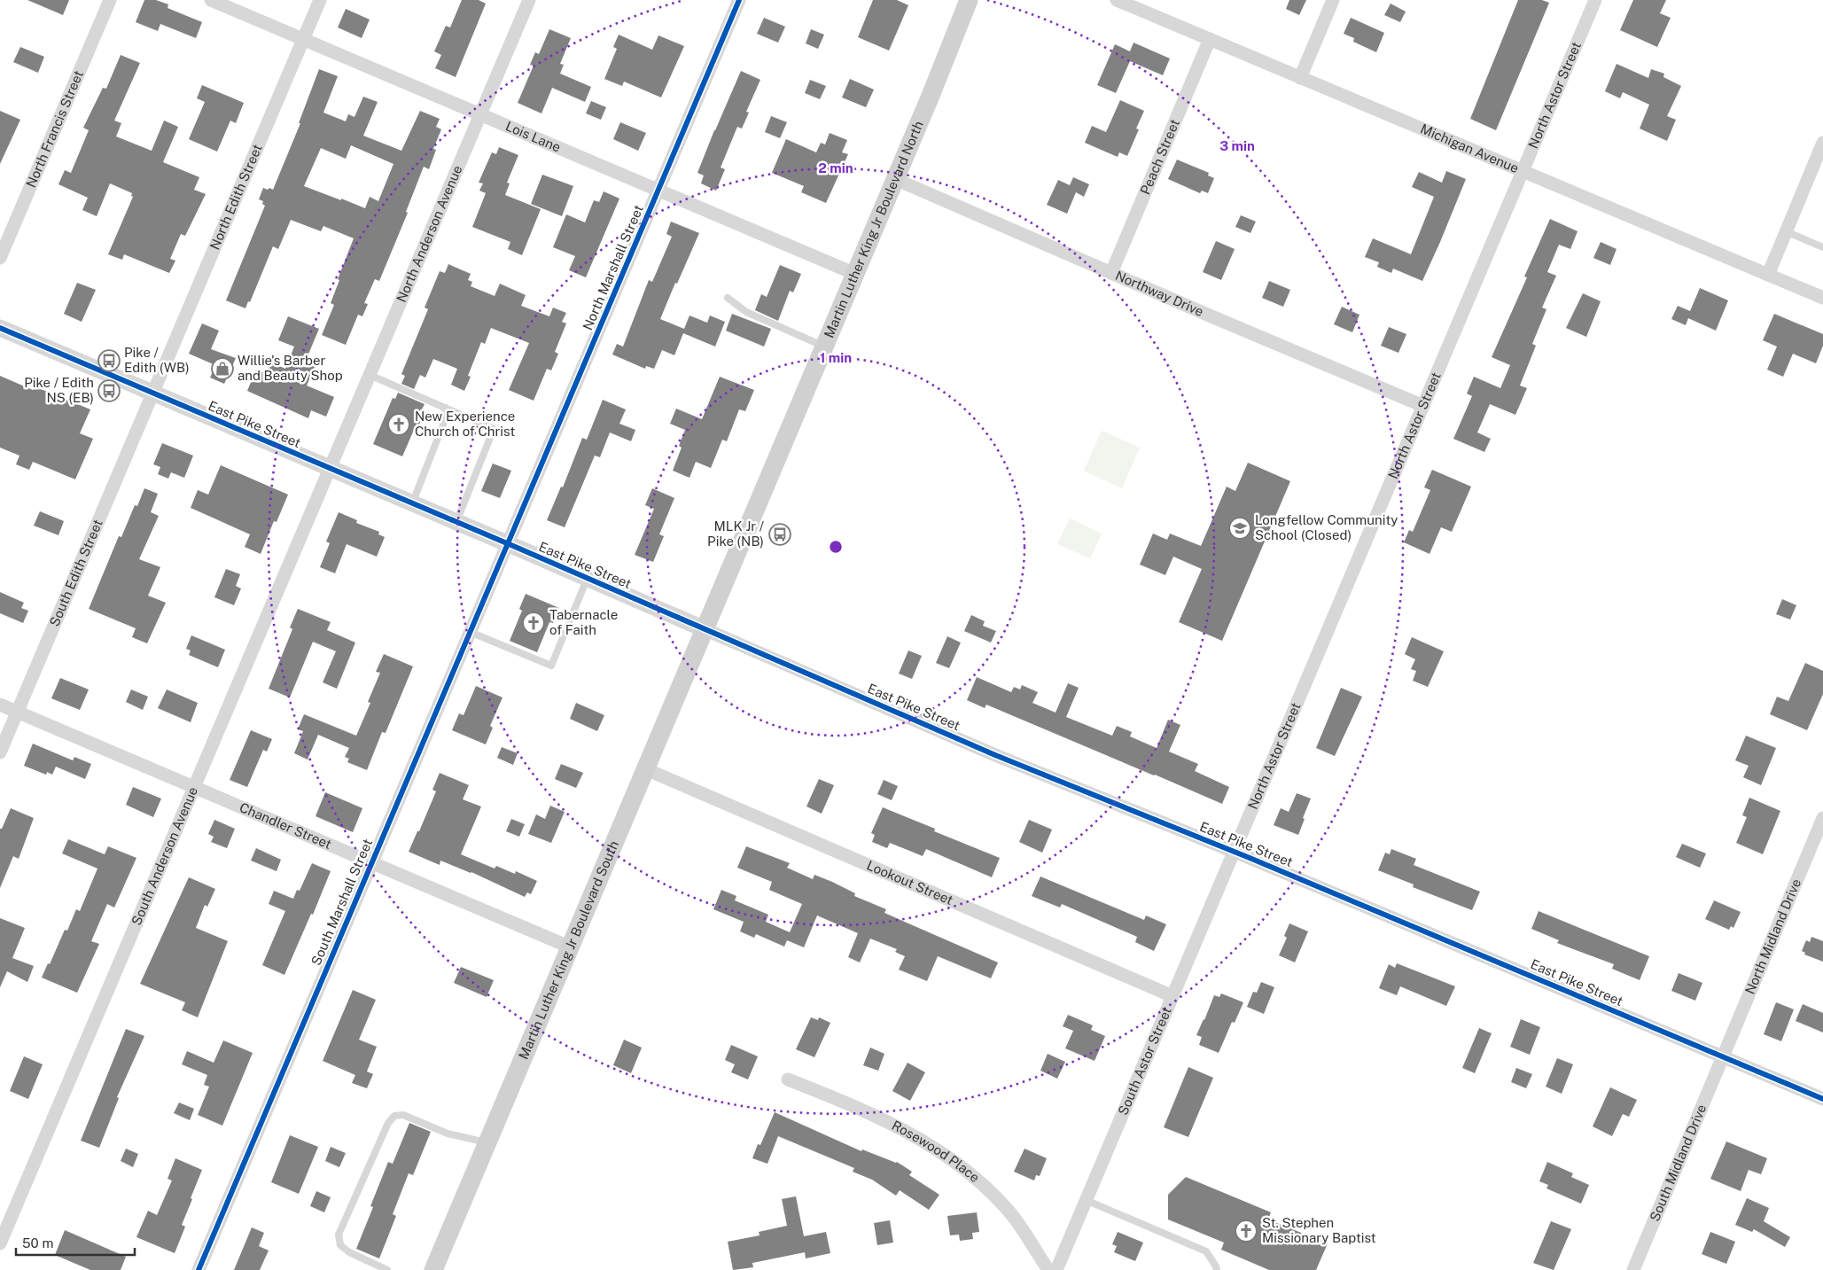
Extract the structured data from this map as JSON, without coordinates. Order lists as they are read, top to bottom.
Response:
{
  "streets": {
    "main road": ["Martin Luther King Jr Boulevard North", "Martin Luther King Jr Boulevard South"],
    "street": [
      "North Astor Street",
      "North Francis Street",
      "Lois Lane",
      "Michigan Avenue",
      "Peach Street",
      "North Edith Street",
      "North Anderson Avenue",
      "North Marshall Street",
      "Northway Drive",
      "East Pike Street",
      "South Edith Street",
      "Chandler Street",
      "South Anderson Avenue",
      "Lookout Street",
      "South Marshall Street",
      "North Midland Drive",
      "South Astor Street",
      "Rosewood Place",
      "South Midland Drive"
    ]
  },
  "crossings": [
    ["North Astor Street", "Michigan Avenue"],
    ["North Astor Street", "Northway Drive"],
    ["North Astor Street", "East Pike Street"],
    ["North Astor Street", "South Astor Street"],
    ["Lois Lane", "North Edith Street"],
    ["Lois Lane", "Martin Luther King Jr Boulevard North"],
    ["Lois Lane", "North Anderson Avenue"],
    ["Lois Lane", "North Marshall Street"],
    ["Michigan Avenue", "Peach Street"],
    ["Peach Street", "Northway Drive"],
    ["North Edith Street", "East Pike Street"],
    ["North Edith Street", "South Edith Street"],
    ["Martin Luther King Jr Boulevard North", "Northway Drive"],
    ["Martin Luther King Jr Boulevard North", "East Pike Street"],
    ["Martin Luther King Jr Boulevard North", "Martin Luther King Jr Boulevard South"],
    ["North Anderson Avenue", "East Pike Street"],
    ["North Anderson Avenue", "South Anderson Avenue"],
    ["North Marshall Street", "East Pike Street"],
    ["North Marshall Street", "South Marshall Street"],
    ["East Pike Street", "South Edith Street"],
    ["East Pike Street", "South Anderson Avenue"],
    ["East Pike Street", "South Marshall Street"],
    ["East Pike Street", "North Midland Drive"],
    ["East Pike Street", "Martin Luther King Jr Boulevard South"],
    ["East Pike Street", "South Astor Street"],
    ["East Pike Street", "South Midland Drive"],
    ["South Edith Street", "Chandler Street"],
    ["Chandler Street", "South Anderson Avenue"],
    ["Chandler Street", "South Marshall Street"],
    ["Chandler Street", "Martin Luther King Jr Boulevard South"],
    ["Lookout Street", "Martin Luther King Jr Boulevard South"],
    ["Lookout Street", "South Astor Street"],
    ["North Midland Drive", "South Midland Drive"]
  ],
  "places": {
    "bus stop": ["Pike / Edith (WB)", "Pike / Edith NS (EB)", "MLK Jr / Pike (NB)"],
    "shop": ["Willie's Barber and Beauty Shop"],
    "church": ["New Experience Church of Christ", "Tabernacle of Faith", "St. Stephen Missionary Baptist"],
    "school or university": ["Longfellow Community School (Closed)"]
  },
  "scale_bar": "50 m",
  "rings": ["3 min", "2 min", "1 min"]
}
